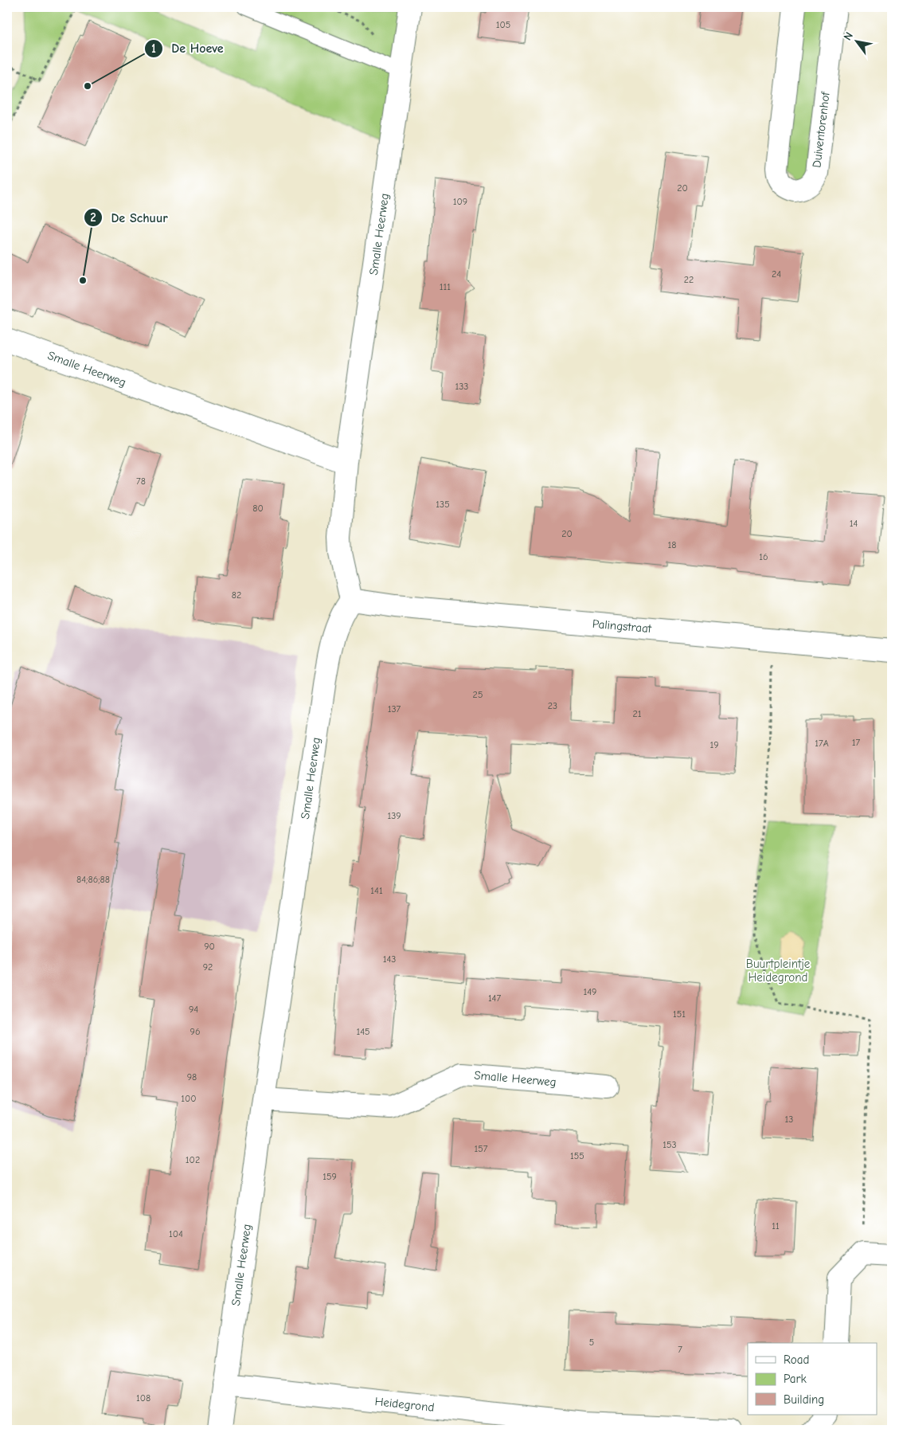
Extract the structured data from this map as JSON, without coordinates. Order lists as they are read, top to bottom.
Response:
{
  "streets": {
    "street": [
      "Duiventorenhof",
      "Smalle Heerweg",
      "Palingstraat",
      "Heidegrond"
    ]
  },
  "crossings": [
    ["Smalle Heerweg", "Palingstraat"],
    ["Smalle Heerweg", "Heidegrond"]
  ],
  "parks": ["Buurtpleintje Heidegrond"],
  "places": ["De Hoeve", "De Schuur"],
  "house_numbers": [
    "105",
    "20",
    "109",
    "24",
    "22",
    "111",
    "133",
    "78",
    "135",
    "80",
    "14",
    "20",
    "18",
    "16",
    "82",
    "25",
    "23",
    "137",
    "21",
    "17",
    "17A",
    "19",
    "139",
    "84;86;88",
    "141",
    "90",
    "143",
    "92",
    "149",
    "147",
    "94",
    "151",
    "96",
    "145",
    "98",
    "100",
    "13",
    "153",
    "157",
    "155",
    "102",
    "159",
    "11",
    "104",
    "5",
    "7",
    "108"
  ],
  "legend": ["Road", "Park", "Building"],
  "north": "top left"
}
